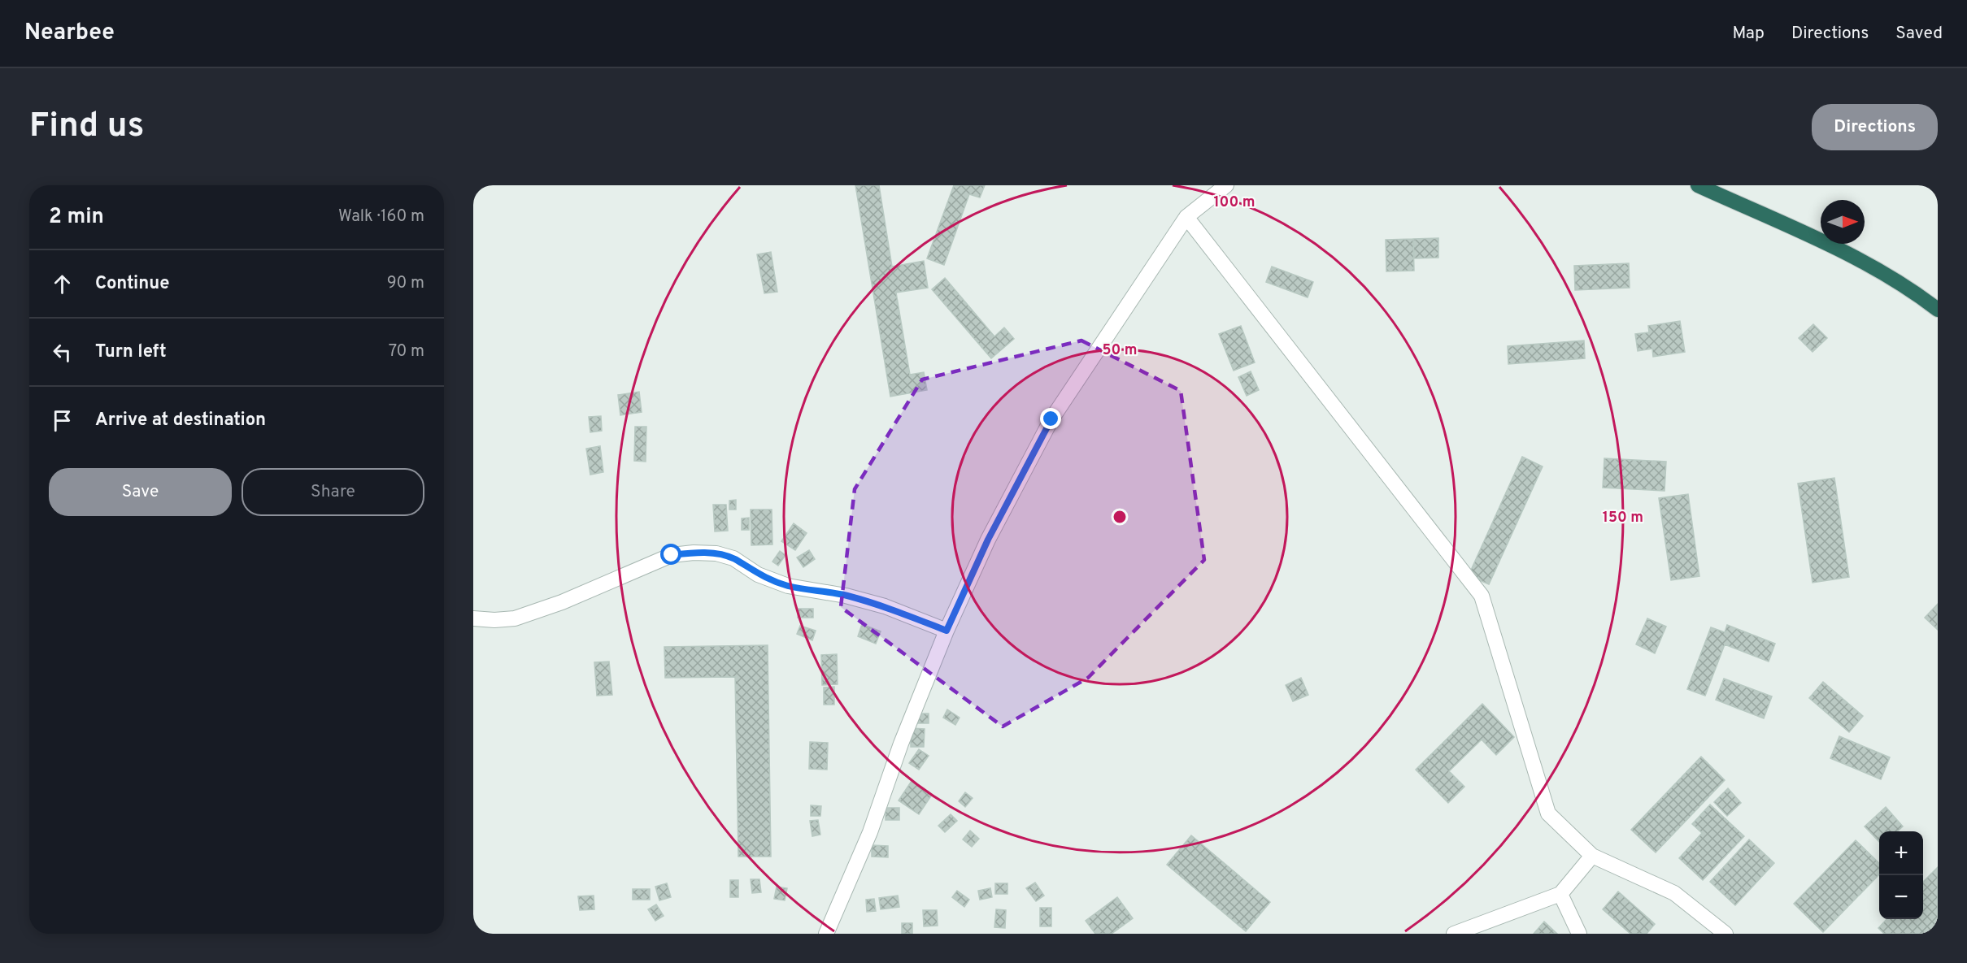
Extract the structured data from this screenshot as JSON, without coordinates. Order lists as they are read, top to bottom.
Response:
{
  "north": "right",
  "page": {
    "header": "Nearbee",
    "nav": ["Map", "Directions", "Saved"],
    "buttons": [
      "Directions",
      ["Save", "Share"]
    ],
    "title": "Find us",
    "heading": ["2 min", "Walk · 160 m"],
    "list": [
      ["Continue", "90 m"],
      ["Turn left", "70 m"],
      "Arrive at destination"
    ],
    "map_buttons": ["+", "−"]
  },
  "rings": ["100 m", "50 m", "150 m"]
}
